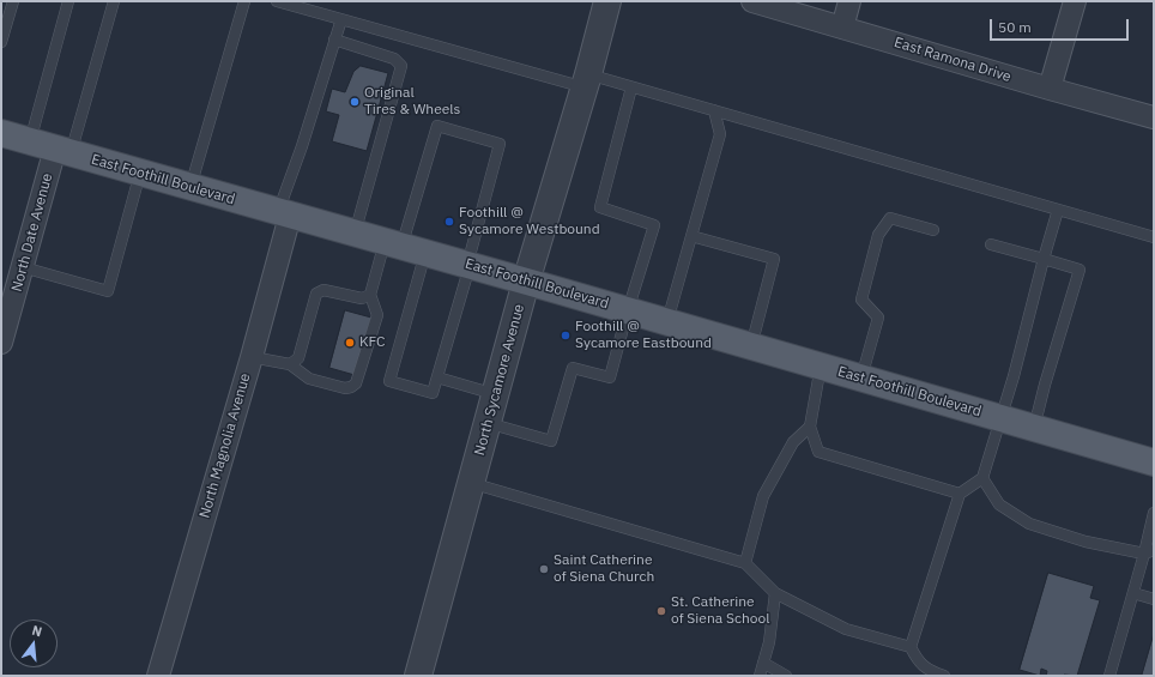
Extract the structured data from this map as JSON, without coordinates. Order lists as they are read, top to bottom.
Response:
{
  "streets": {
    "main road": ["East Foothill Boulevard"],
    "street": [
      "East Ramona Drive",
      "North Date Avenue",
      "North Sycamore Avenue",
      "North Magnolia Avenue"
    ]
  },
  "crossings": [
    ["East Foothill Boulevard", "North Date Avenue"],
    ["East Foothill Boulevard", "North Sycamore Avenue"],
    ["East Foothill Boulevard", "North Magnolia Avenue"]
  ],
  "places": [
    "Original Tires & Wheels",
    "Foothill @ Sycamore Westbound",
    "Foothill @ Sycamore Eastbound",
    "KFC",
    "Saint Catherine of Siena Church",
    "St. Catherine of Siena School"
  ],
  "scale_bar": "50 m",
  "north": "top"
}
